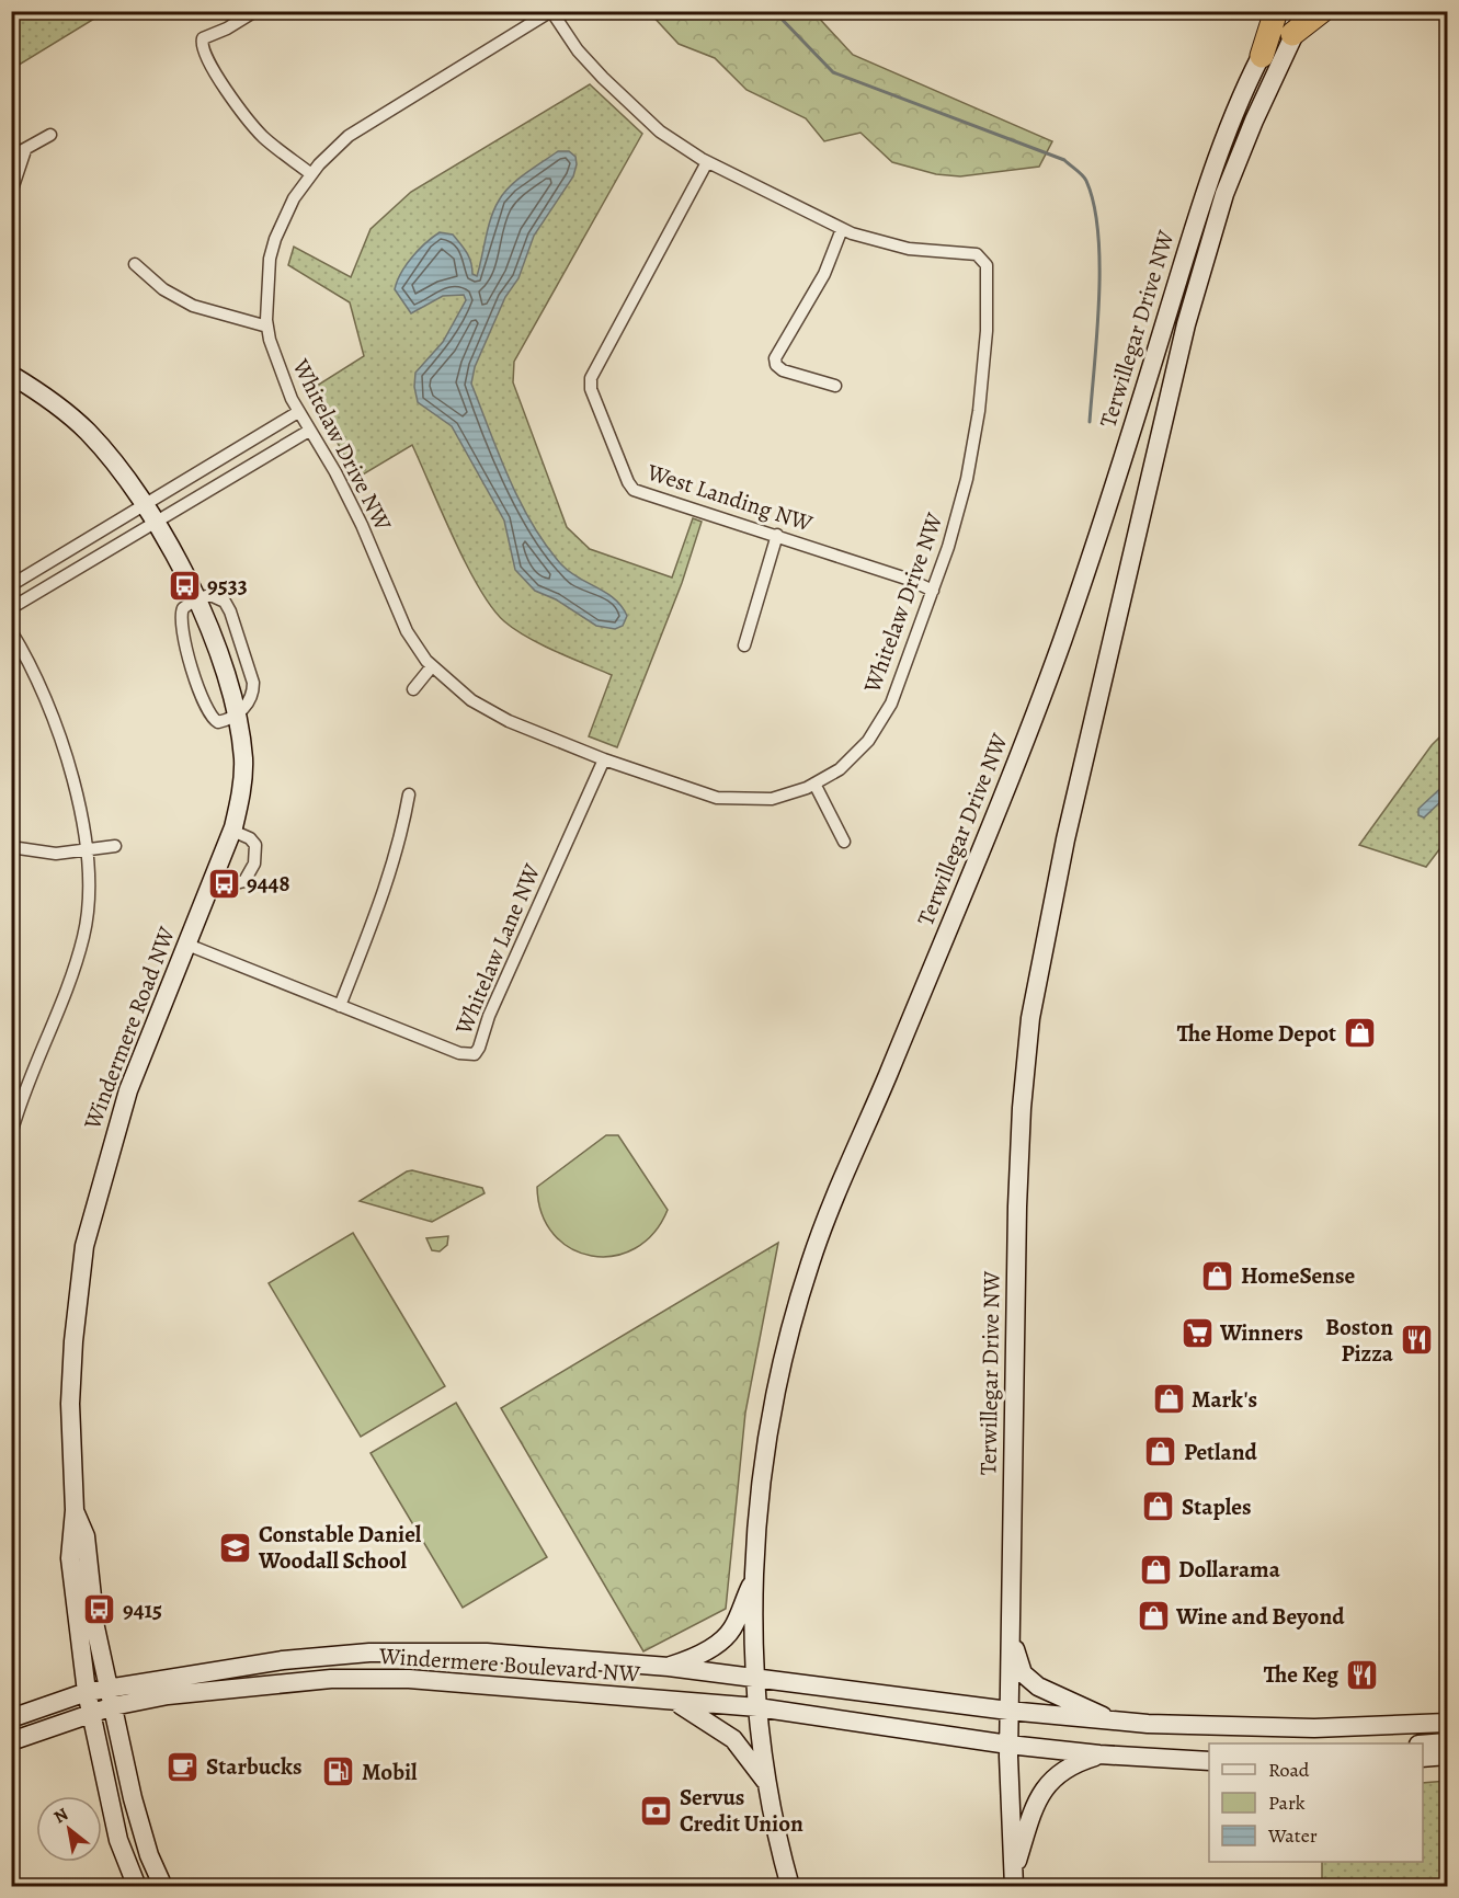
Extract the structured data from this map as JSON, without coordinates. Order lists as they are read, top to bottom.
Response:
{
  "streets": {
    "main road": ["Terwillegar Drive NW", "Windermere Road NW", "Windermere Boulevard NW"],
    "street": ["Whitelaw Drive NW", "West Landing NW", "Whitelaw Lane NW"]
  },
  "crossings": [
    ["Terwillegar Drive NW", "Windermere Boulevard NW"],
    ["Whitelaw Drive NW", "West Landing NW"],
    ["Whitelaw Drive NW", "Whitelaw Lane NW"],
    ["Whitelaw Lane NW", "Windermere Road NW"],
    ["Windermere Road NW", "Windermere Boulevard NW"]
  ],
  "places": {
    "bus stop": ["9533", "9448", "9415"],
    "shop": [
      "The Home Depot",
      "HomeSense",
      "Mark's",
      "Petland",
      "Staples",
      "Dollarama",
      "Wine and Beyond"
    ],
    "supermarket": ["Winners"],
    "restaurant": ["Boston Pizza", "The Keg"],
    "school or university": ["Constable Daniel Woodall School"],
    "cafe": ["Starbucks"],
    "fuel station": ["Mobil"],
    "bank": ["Servus Credit Union"]
  },
  "legend": ["Road", "Park", "Water"],
  "north": "top left"
}
